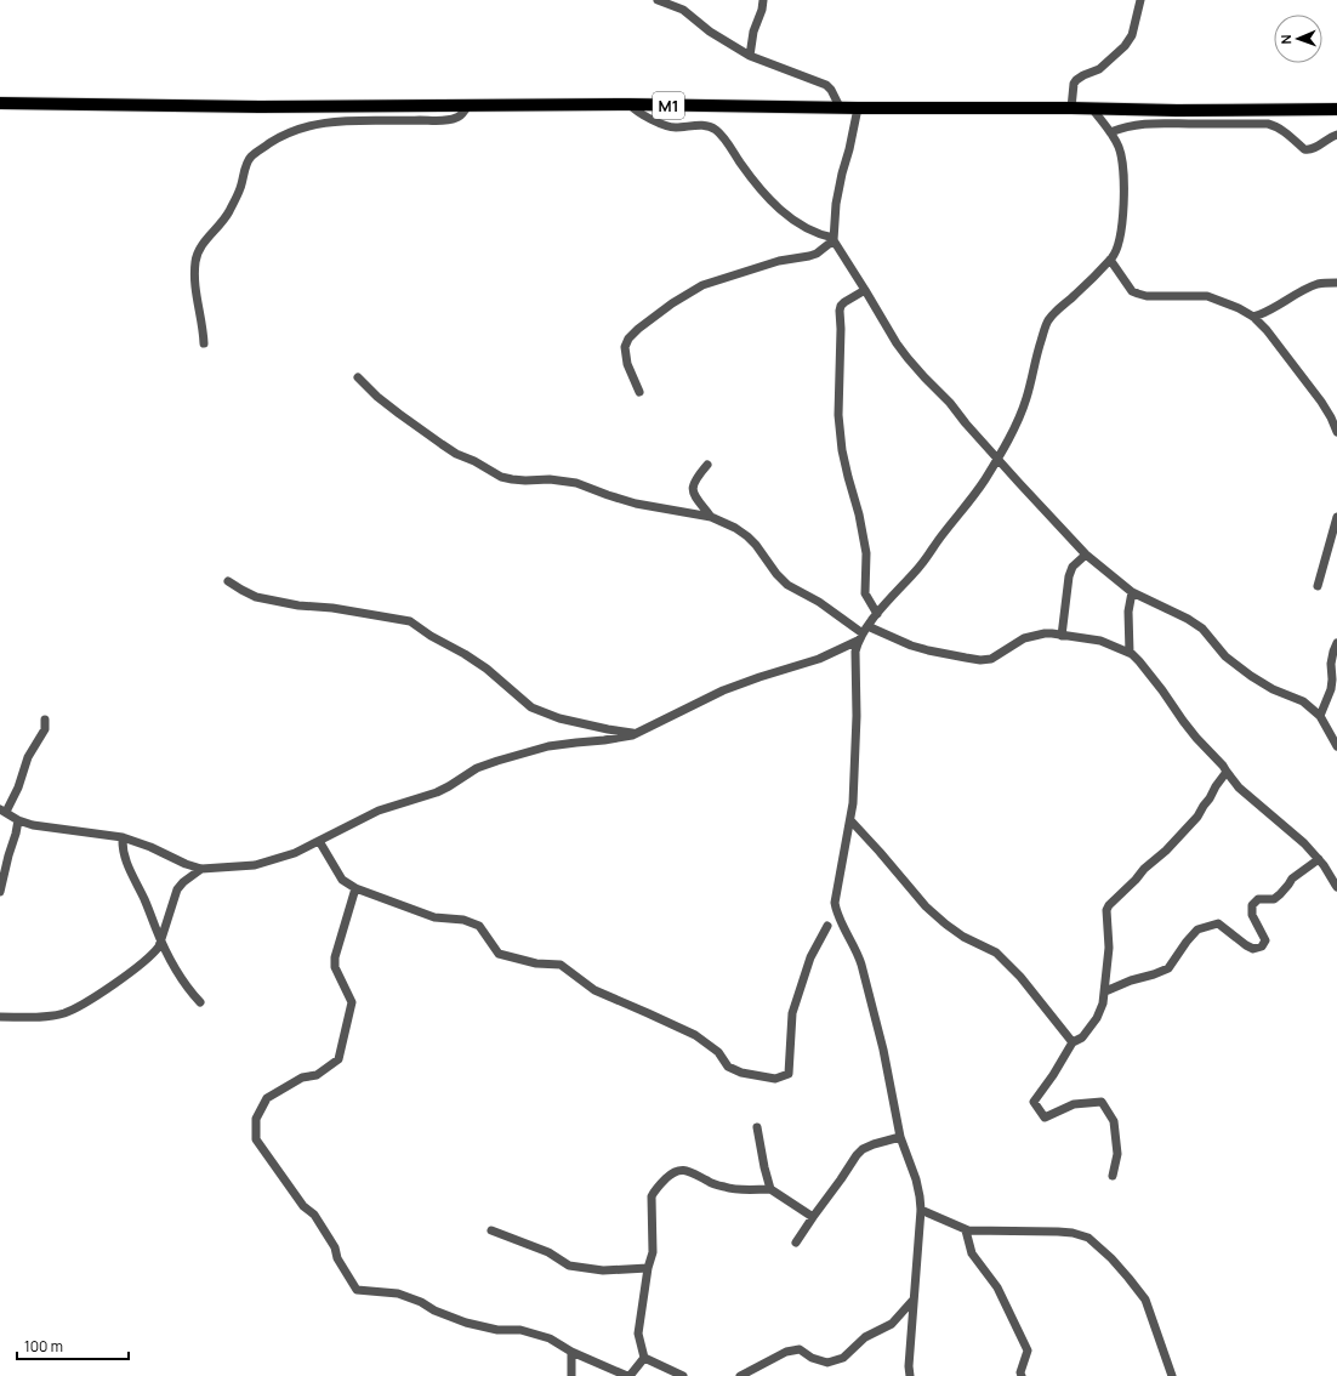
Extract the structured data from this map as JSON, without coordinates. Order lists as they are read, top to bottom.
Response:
{
  "streets": {
    "highway": ["M1"]
  },
  "scale_bar": "100 m",
  "north": "left"
}
